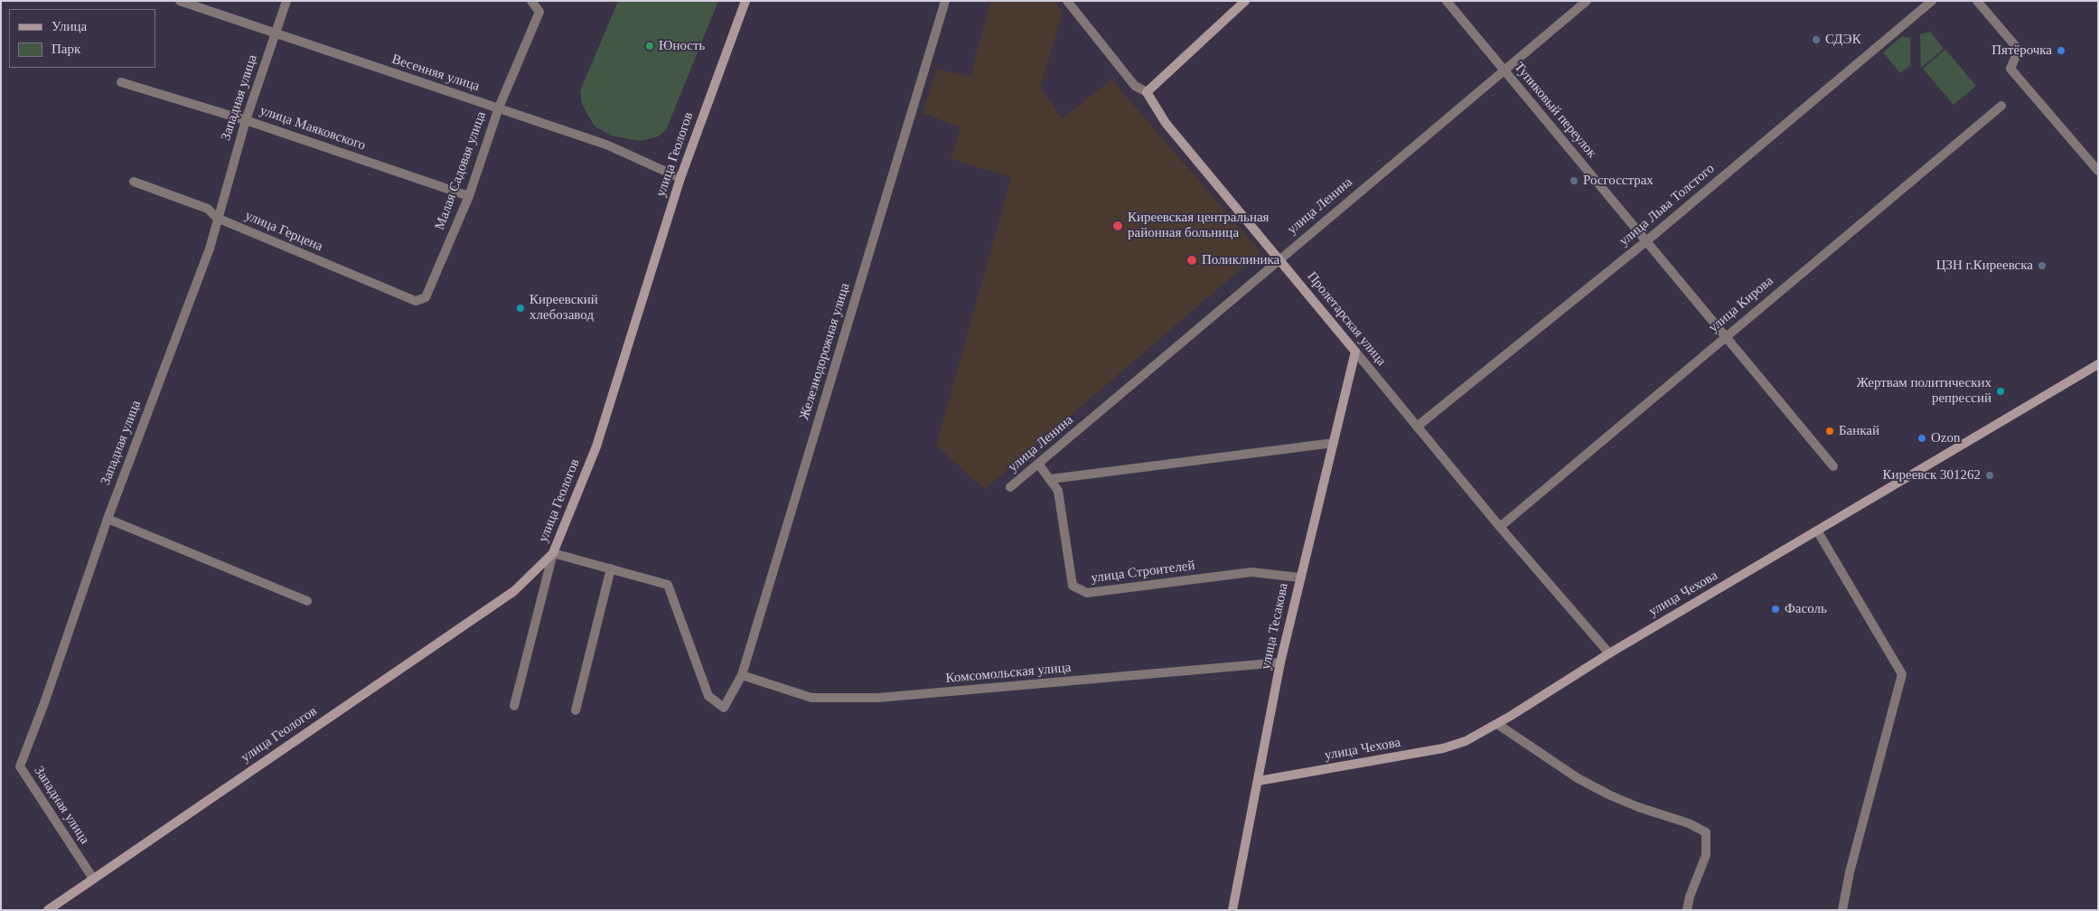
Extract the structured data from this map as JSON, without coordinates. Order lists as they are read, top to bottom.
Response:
{
  "streets": {
    "main road": [
      "улица Геологов",
      "Пролетарская улица",
      "улица Чехова",
      "улица Тесакова"
    ],
    "street": [
      "Весенняя улица",
      "Западная улица",
      "Тупиковый переулок",
      "улица Маяковского",
      "Малая Садовая улица",
      "улица Льва Толстого",
      "улица Ленина",
      "улица Герцена",
      "улица Кирова",
      "Железнодорожная улица",
      "улица Строителей",
      "Комсомольская улица"
    ]
  },
  "crossings": [
    ["Весенняя улица", "Западная улица"],
    ["Весенняя улица", "улица Геологов"],
    ["Весенняя улица", "Малая Садовая улица"],
    ["Западная улица", "улица Маяковского"],
    ["Западная улица", "улица Геологов"],
    ["Западная улица", "улица Герцена"],
    ["Тупиковый переулок", "улица Льва Толстого"],
    ["Тупиковый переулок", "улица Ленина"],
    ["Тупиковый переулок", "улица Кирова"],
    ["улица Маяковского", "Малая Садовая улица"],
    ["Малая Садовая улица", "улица Герцена"],
    ["улица Льва Толстого", "Пролетарская улица"],
    ["улица Ленина", "Пролетарская улица"],
    ["улица Ленина", "улица Строителей"],
    ["улица Кирова", "Пролетарская улица"],
    ["Пролетарская улица", "улица Чехова"],
    ["Пролетарская улица", "улица Тесакова"],
    ["Железнодорожная улица", "Комсомольская улица"],
    ["улица Строителей", "улица Тесакова"],
    ["улица Чехова", "улица Тесакова"],
    ["улица Тесакова", "Комсомольская улица"]
  ],
  "places": [
    "СДЭК",
    "Юность",
    "Пятёрочка",
    "Росгосстрах",
    "Киреевская центральная районная больница",
    "Поликлиника",
    "ЦЗН г.Киреевска",
    "Киреевский хлебозавод",
    "Жертвам политических репрессий",
    "Банкай",
    "Ozon",
    "Киреевск 301262",
    "Фасоль"
  ],
  "legend": ["Улица", "Парк"]
}
